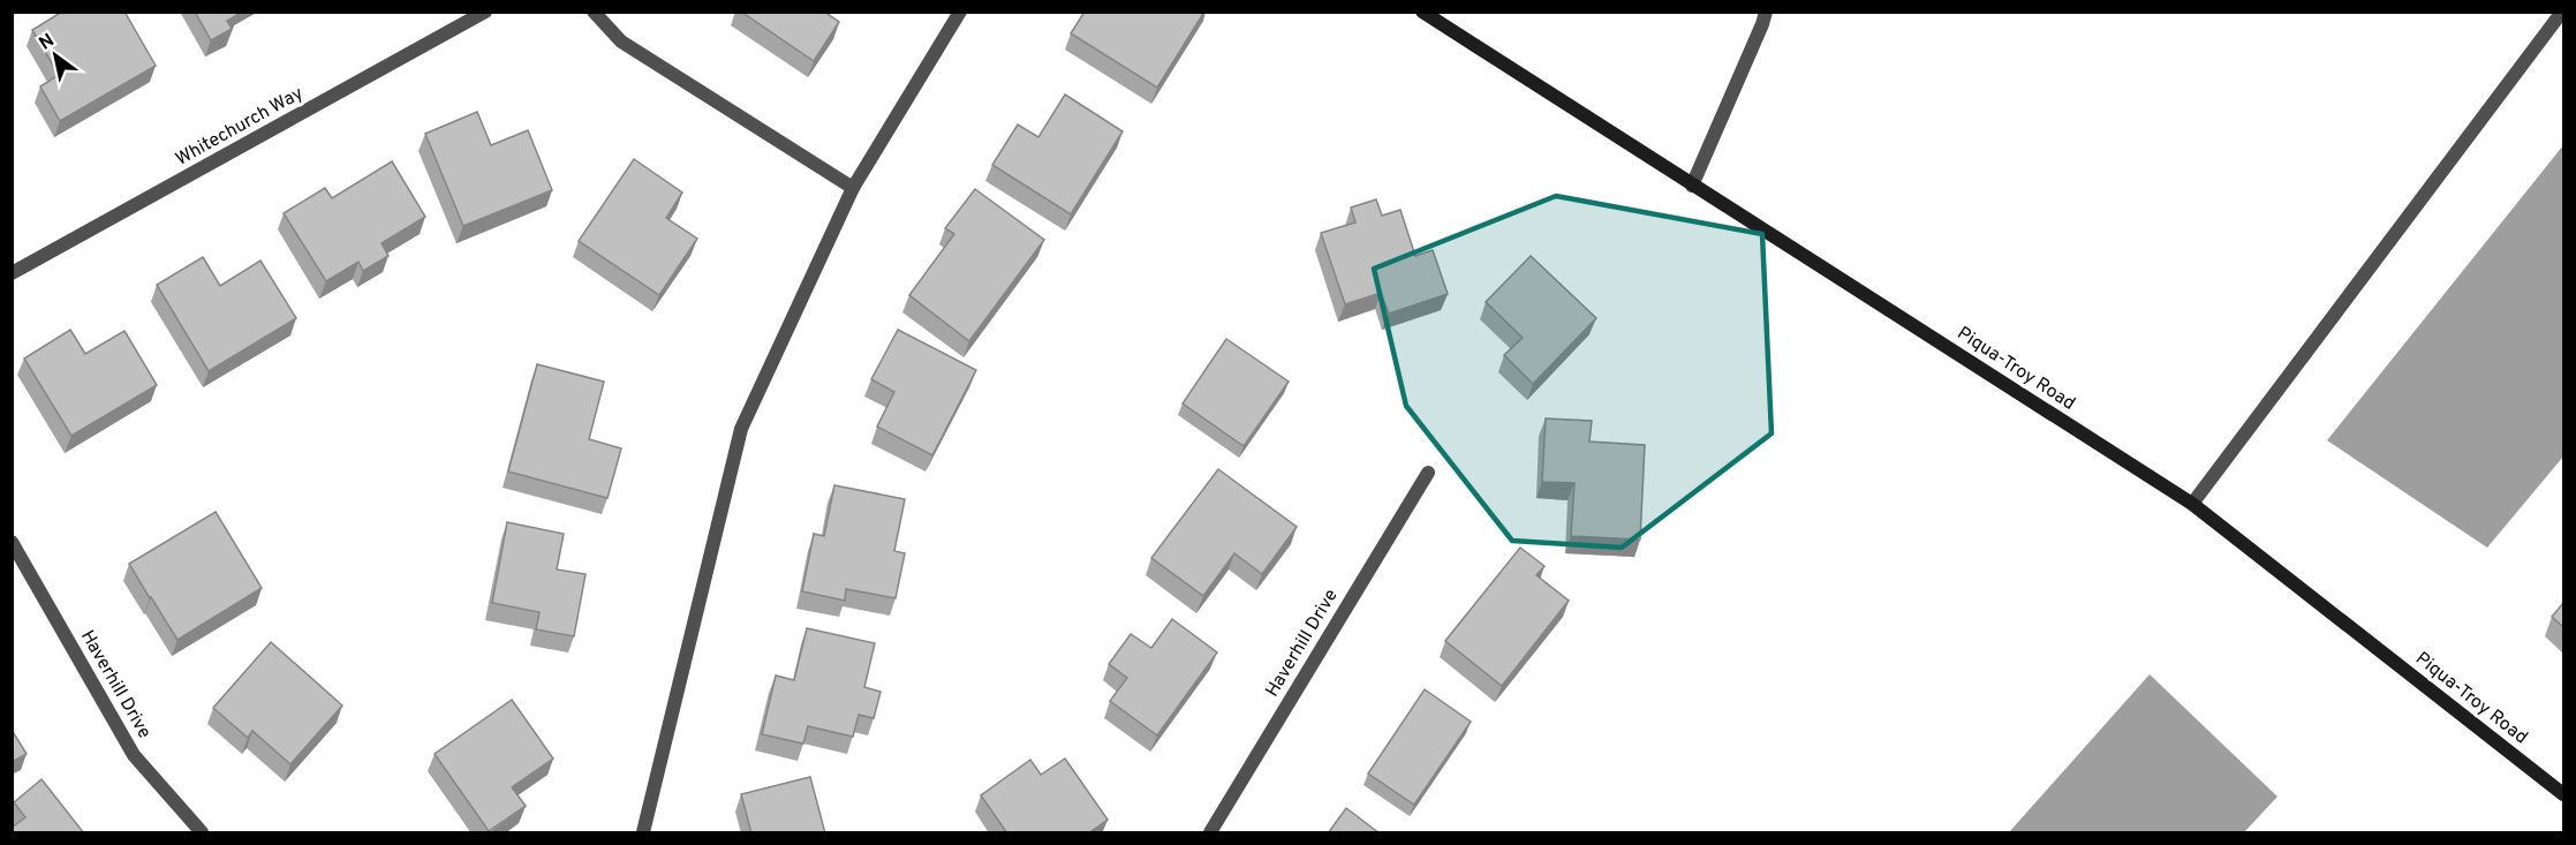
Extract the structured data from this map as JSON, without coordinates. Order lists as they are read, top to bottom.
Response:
{
  "streets": {
    "street": ["Whitechurch Way", "Piqua-Troy Road", "Haverhill Drive"]
  },
  "north": "top left"
}
